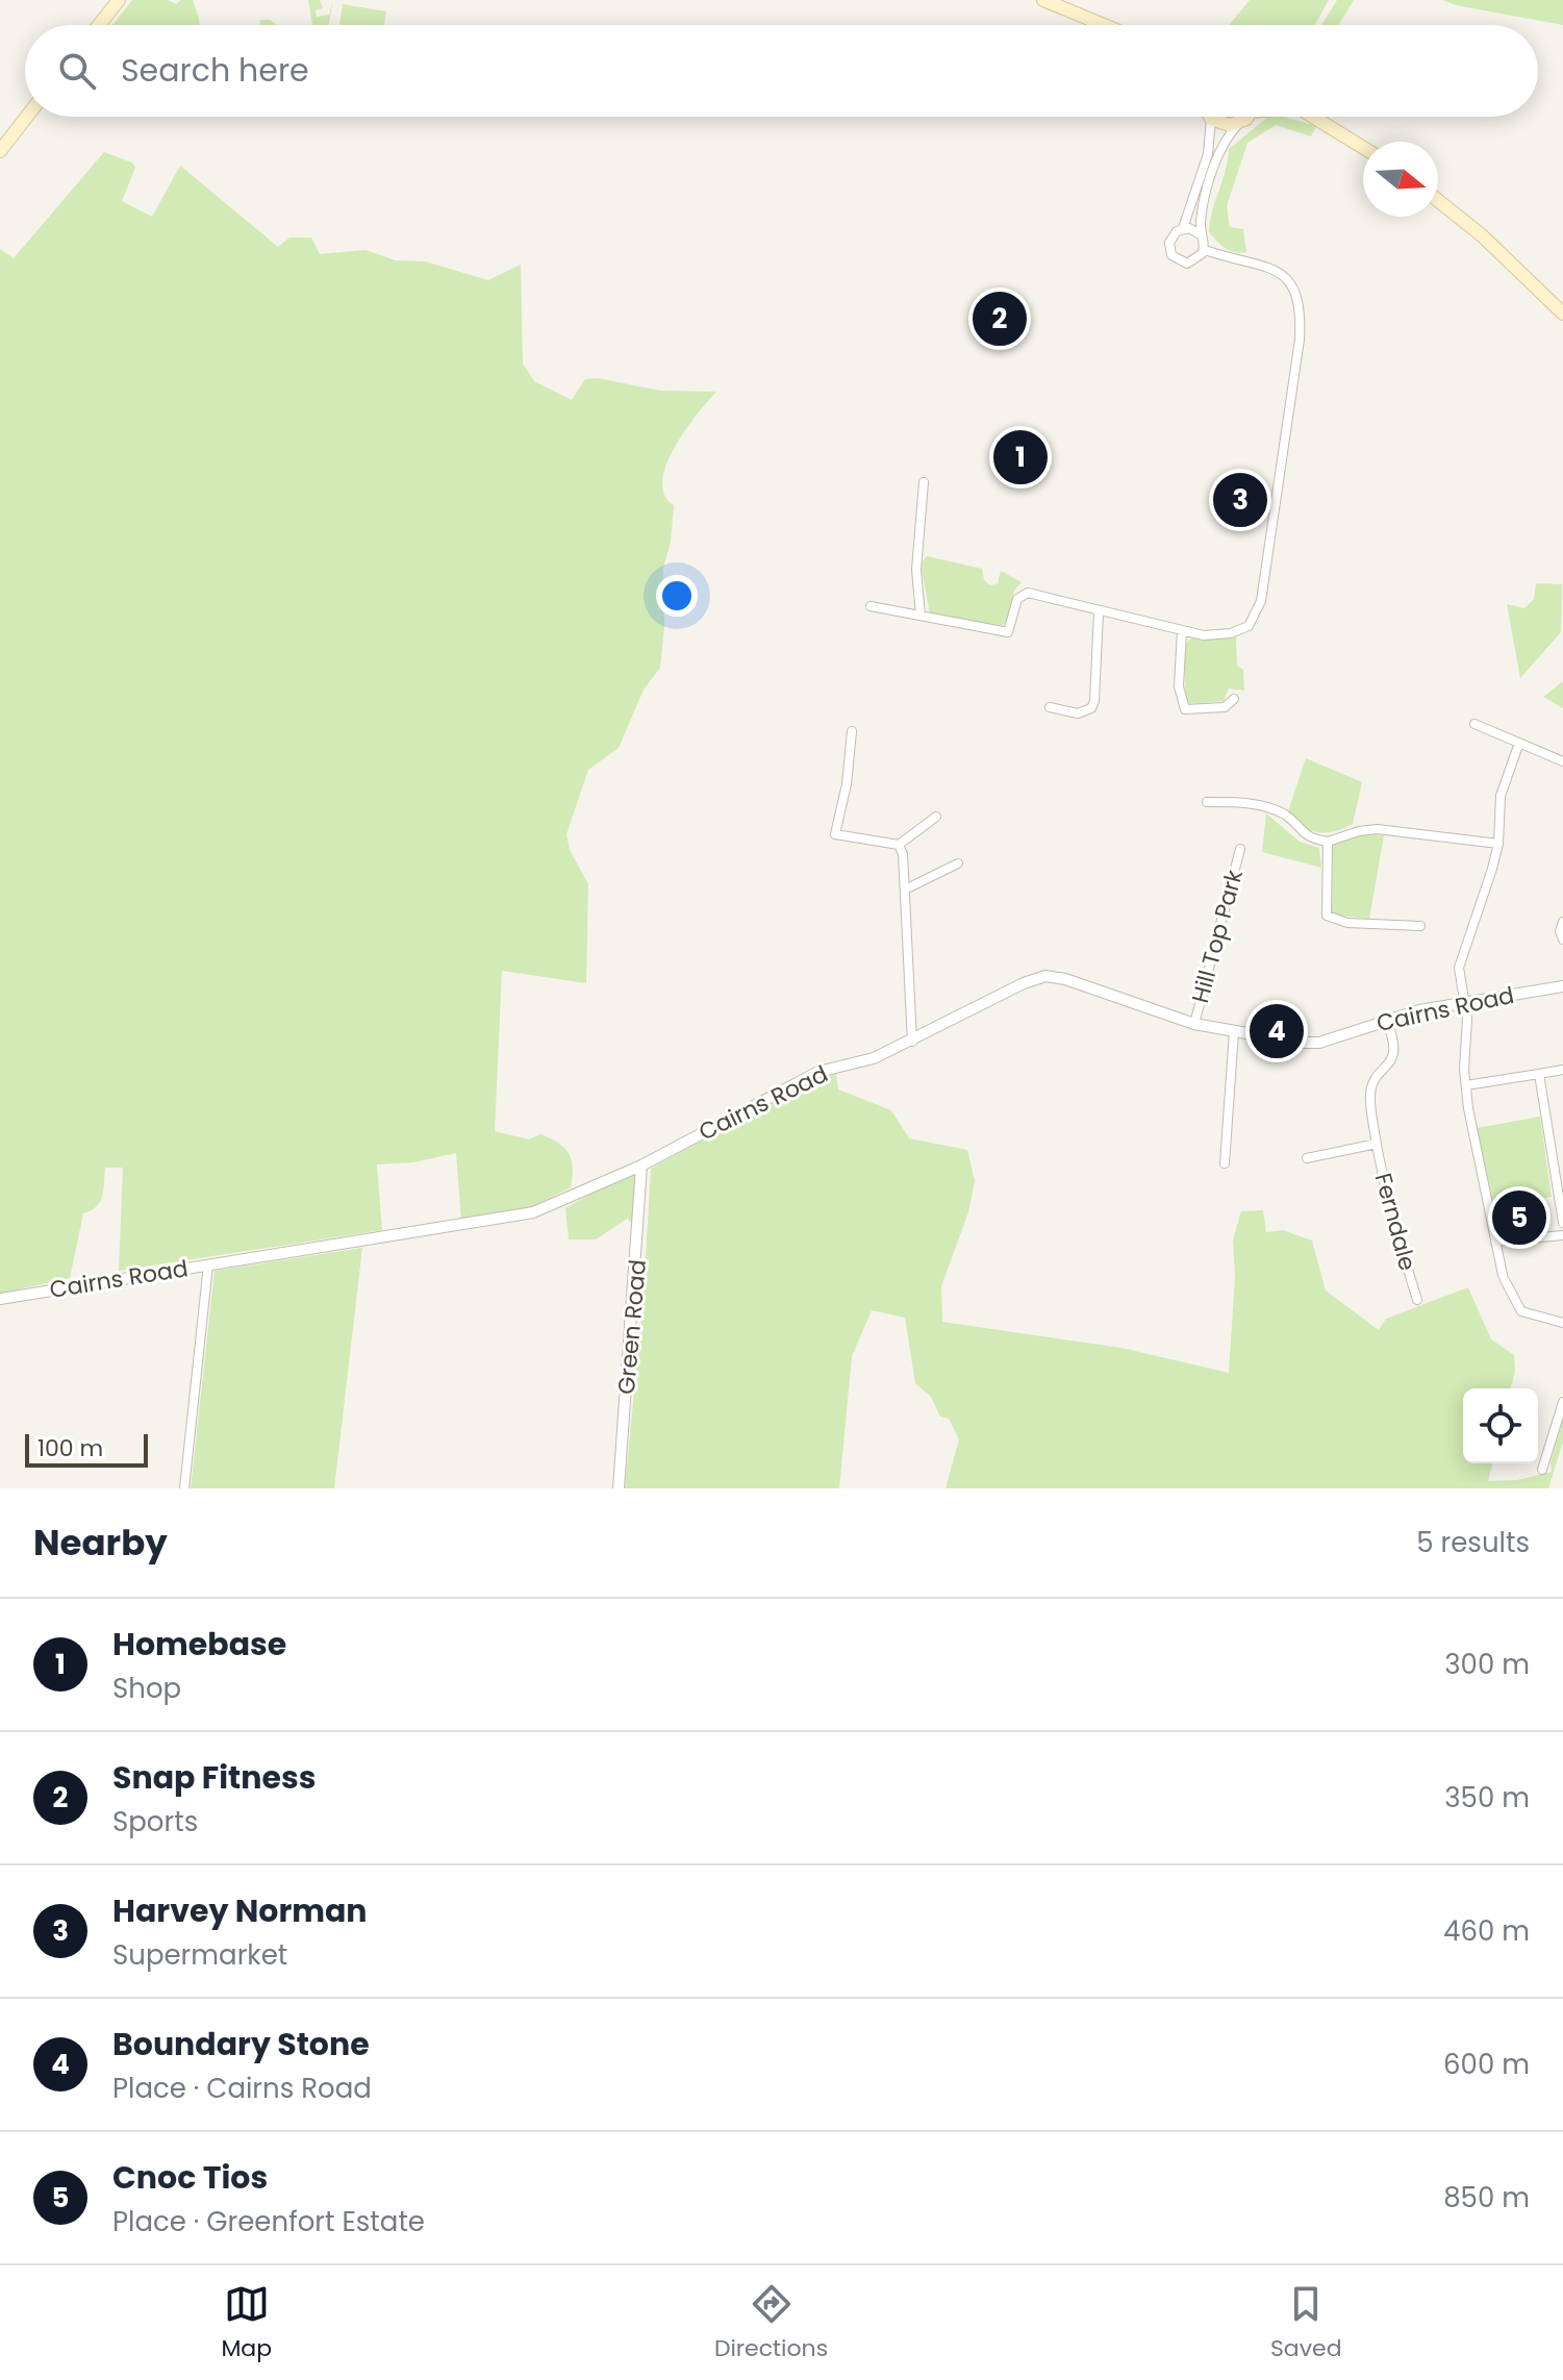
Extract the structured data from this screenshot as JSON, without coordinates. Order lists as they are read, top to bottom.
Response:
{
  "streets": {
    "street": [
      "Hill Top Park",
      "Cairns Road",
      "Ferndale",
      "Green Road"
    ]
  },
  "crossings": [
    ["Hill Top Park", "Cairns Road"],
    ["Cairns Road", "Ferndale"],
    ["Cairns Road", "Green Road"]
  ],
  "scale_bar": "100 m",
  "north": "right",
  "page": {
    "search": "Search here",
    "pins": [
      "2",
      "1",
      "3",
      "4",
      "5"
    ],
    "scale": "100 m",
    "heading": ["Nearby", "5 results"],
    "list": [
      {
        "mark": "1",
        "name": "Homebase",
        "note": "Shop",
        "value": "300 m"
      },
      {
        "mark": "2",
        "name": "Snap Fitness",
        "note": "Sports",
        "value": "350 m"
      },
      {
        "mark": "3",
        "name": "Harvey Norman",
        "note": "Supermarket",
        "value": "460 m"
      },
      {
        "mark": "4",
        "name": "Boundary Stone",
        "note": "Place · Cairns Road",
        "value": "600 m"
      },
      {
        "mark": "5",
        "name": "Cnoc Tios",
        "note": "Place · Greenfort Estate",
        "value": "850 m"
      }
    ],
    "nav": ["Map", "Directions", "Saved"]
  }
}
